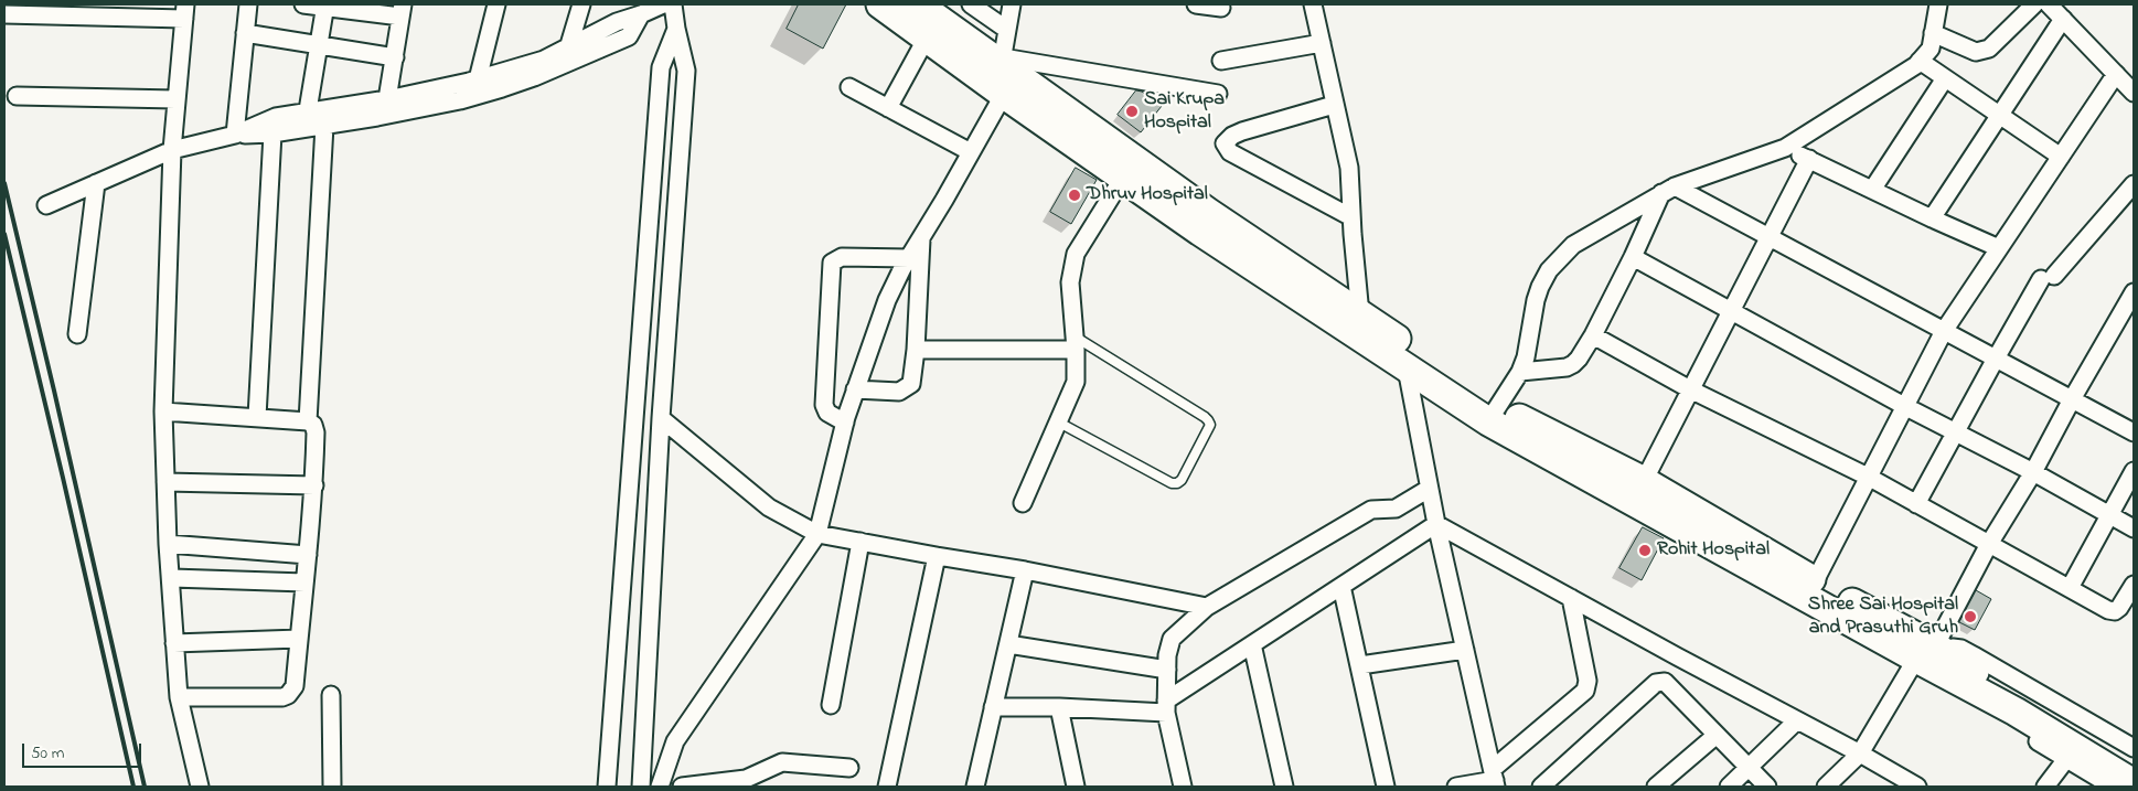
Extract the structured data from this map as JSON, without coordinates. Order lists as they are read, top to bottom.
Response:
{
  "places": [
    "Sai Krupa Hospital",
    "Dhruv Hospital",
    "Rohit Hospital",
    "Shree Sai Hospital and Prasuthi Gruh"
  ],
  "scale_bar": "50 m"
}
